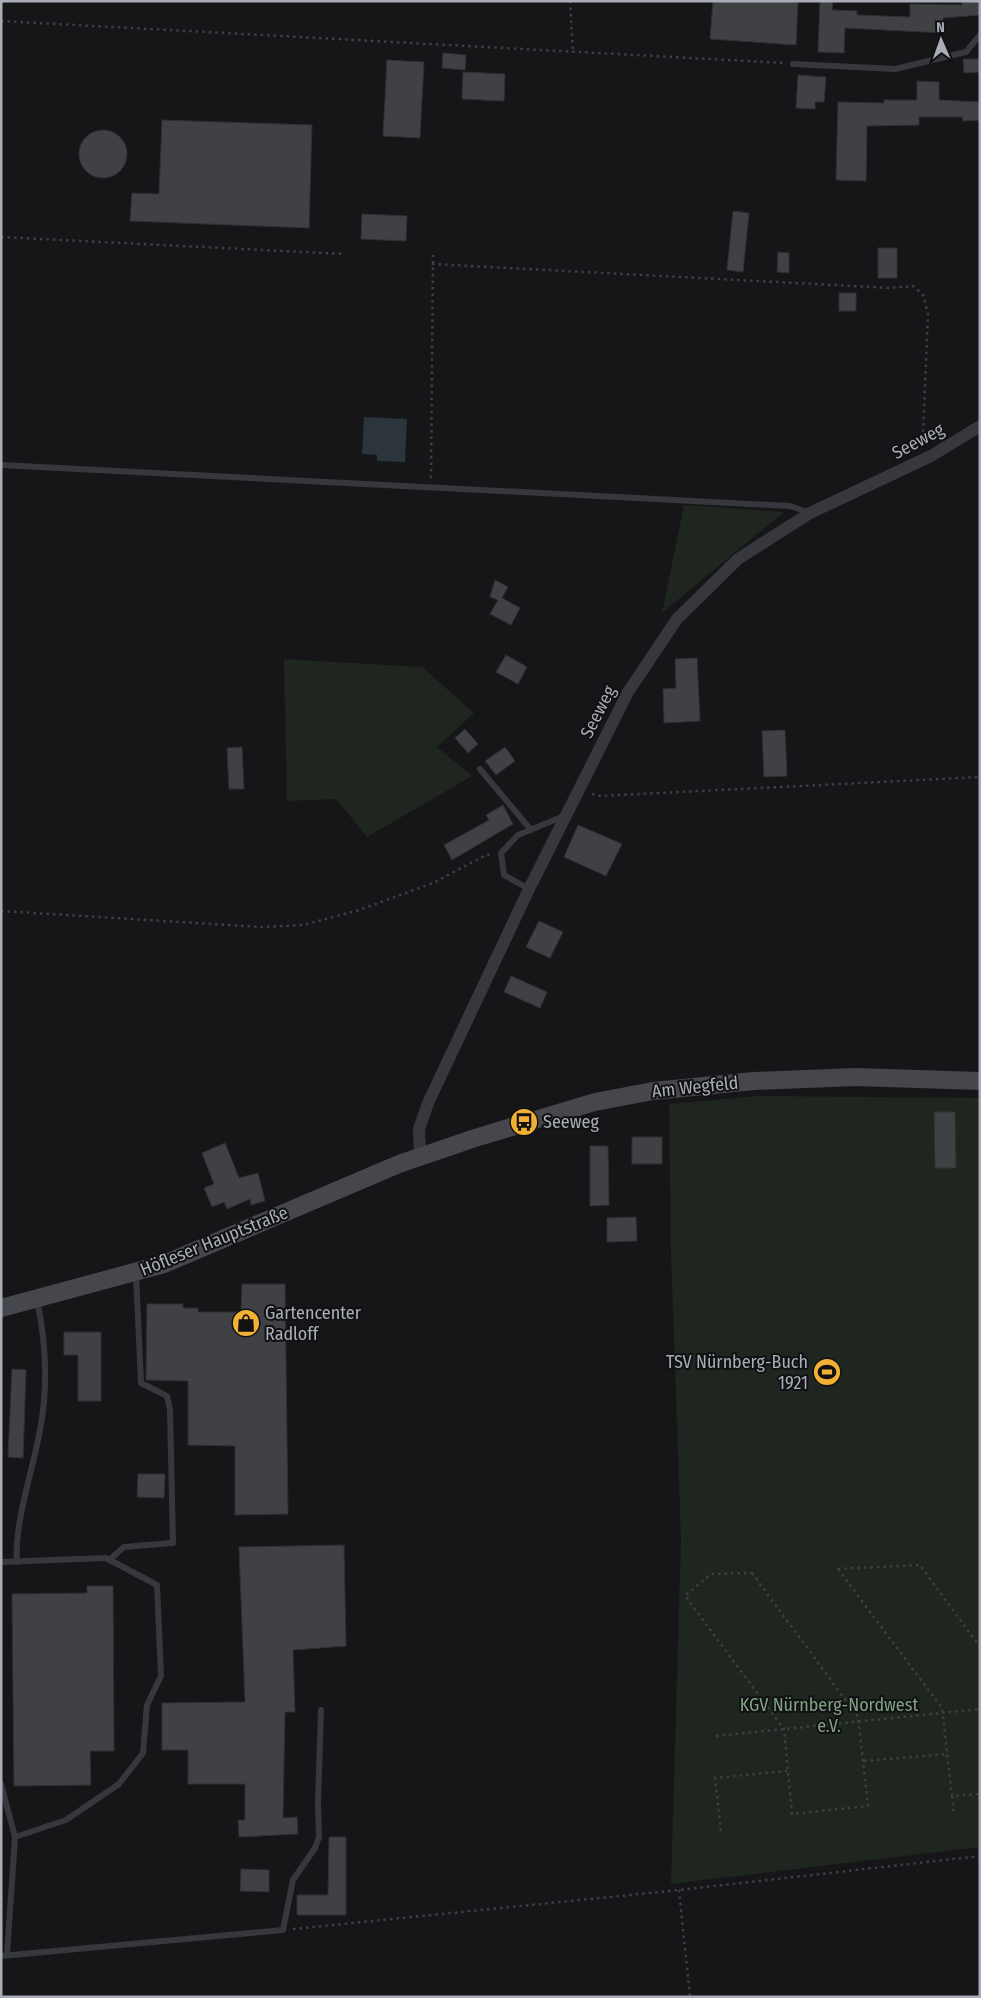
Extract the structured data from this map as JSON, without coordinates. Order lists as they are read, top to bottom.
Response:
{
  "streets": {
    "street": ["Seeweg", "Am Wegfeld", "Höfleser Hauptstraße"]
  },
  "crossings": [
    ["Seeweg", "Am Wegfeld"],
    ["Seeweg", "Höfleser Hauptstraße"],
    ["Am Wegfeld", "Höfleser Hauptstraße"]
  ],
  "parks": ["KGV Nürnberg-Nordwest e.V."],
  "places": {
    "bus stop": ["Seeweg"],
    "shop": ["Gartencenter Radloff"],
    "sports": ["TSV Nürnberg-Buch 1921"]
  },
  "north": "top"
}
